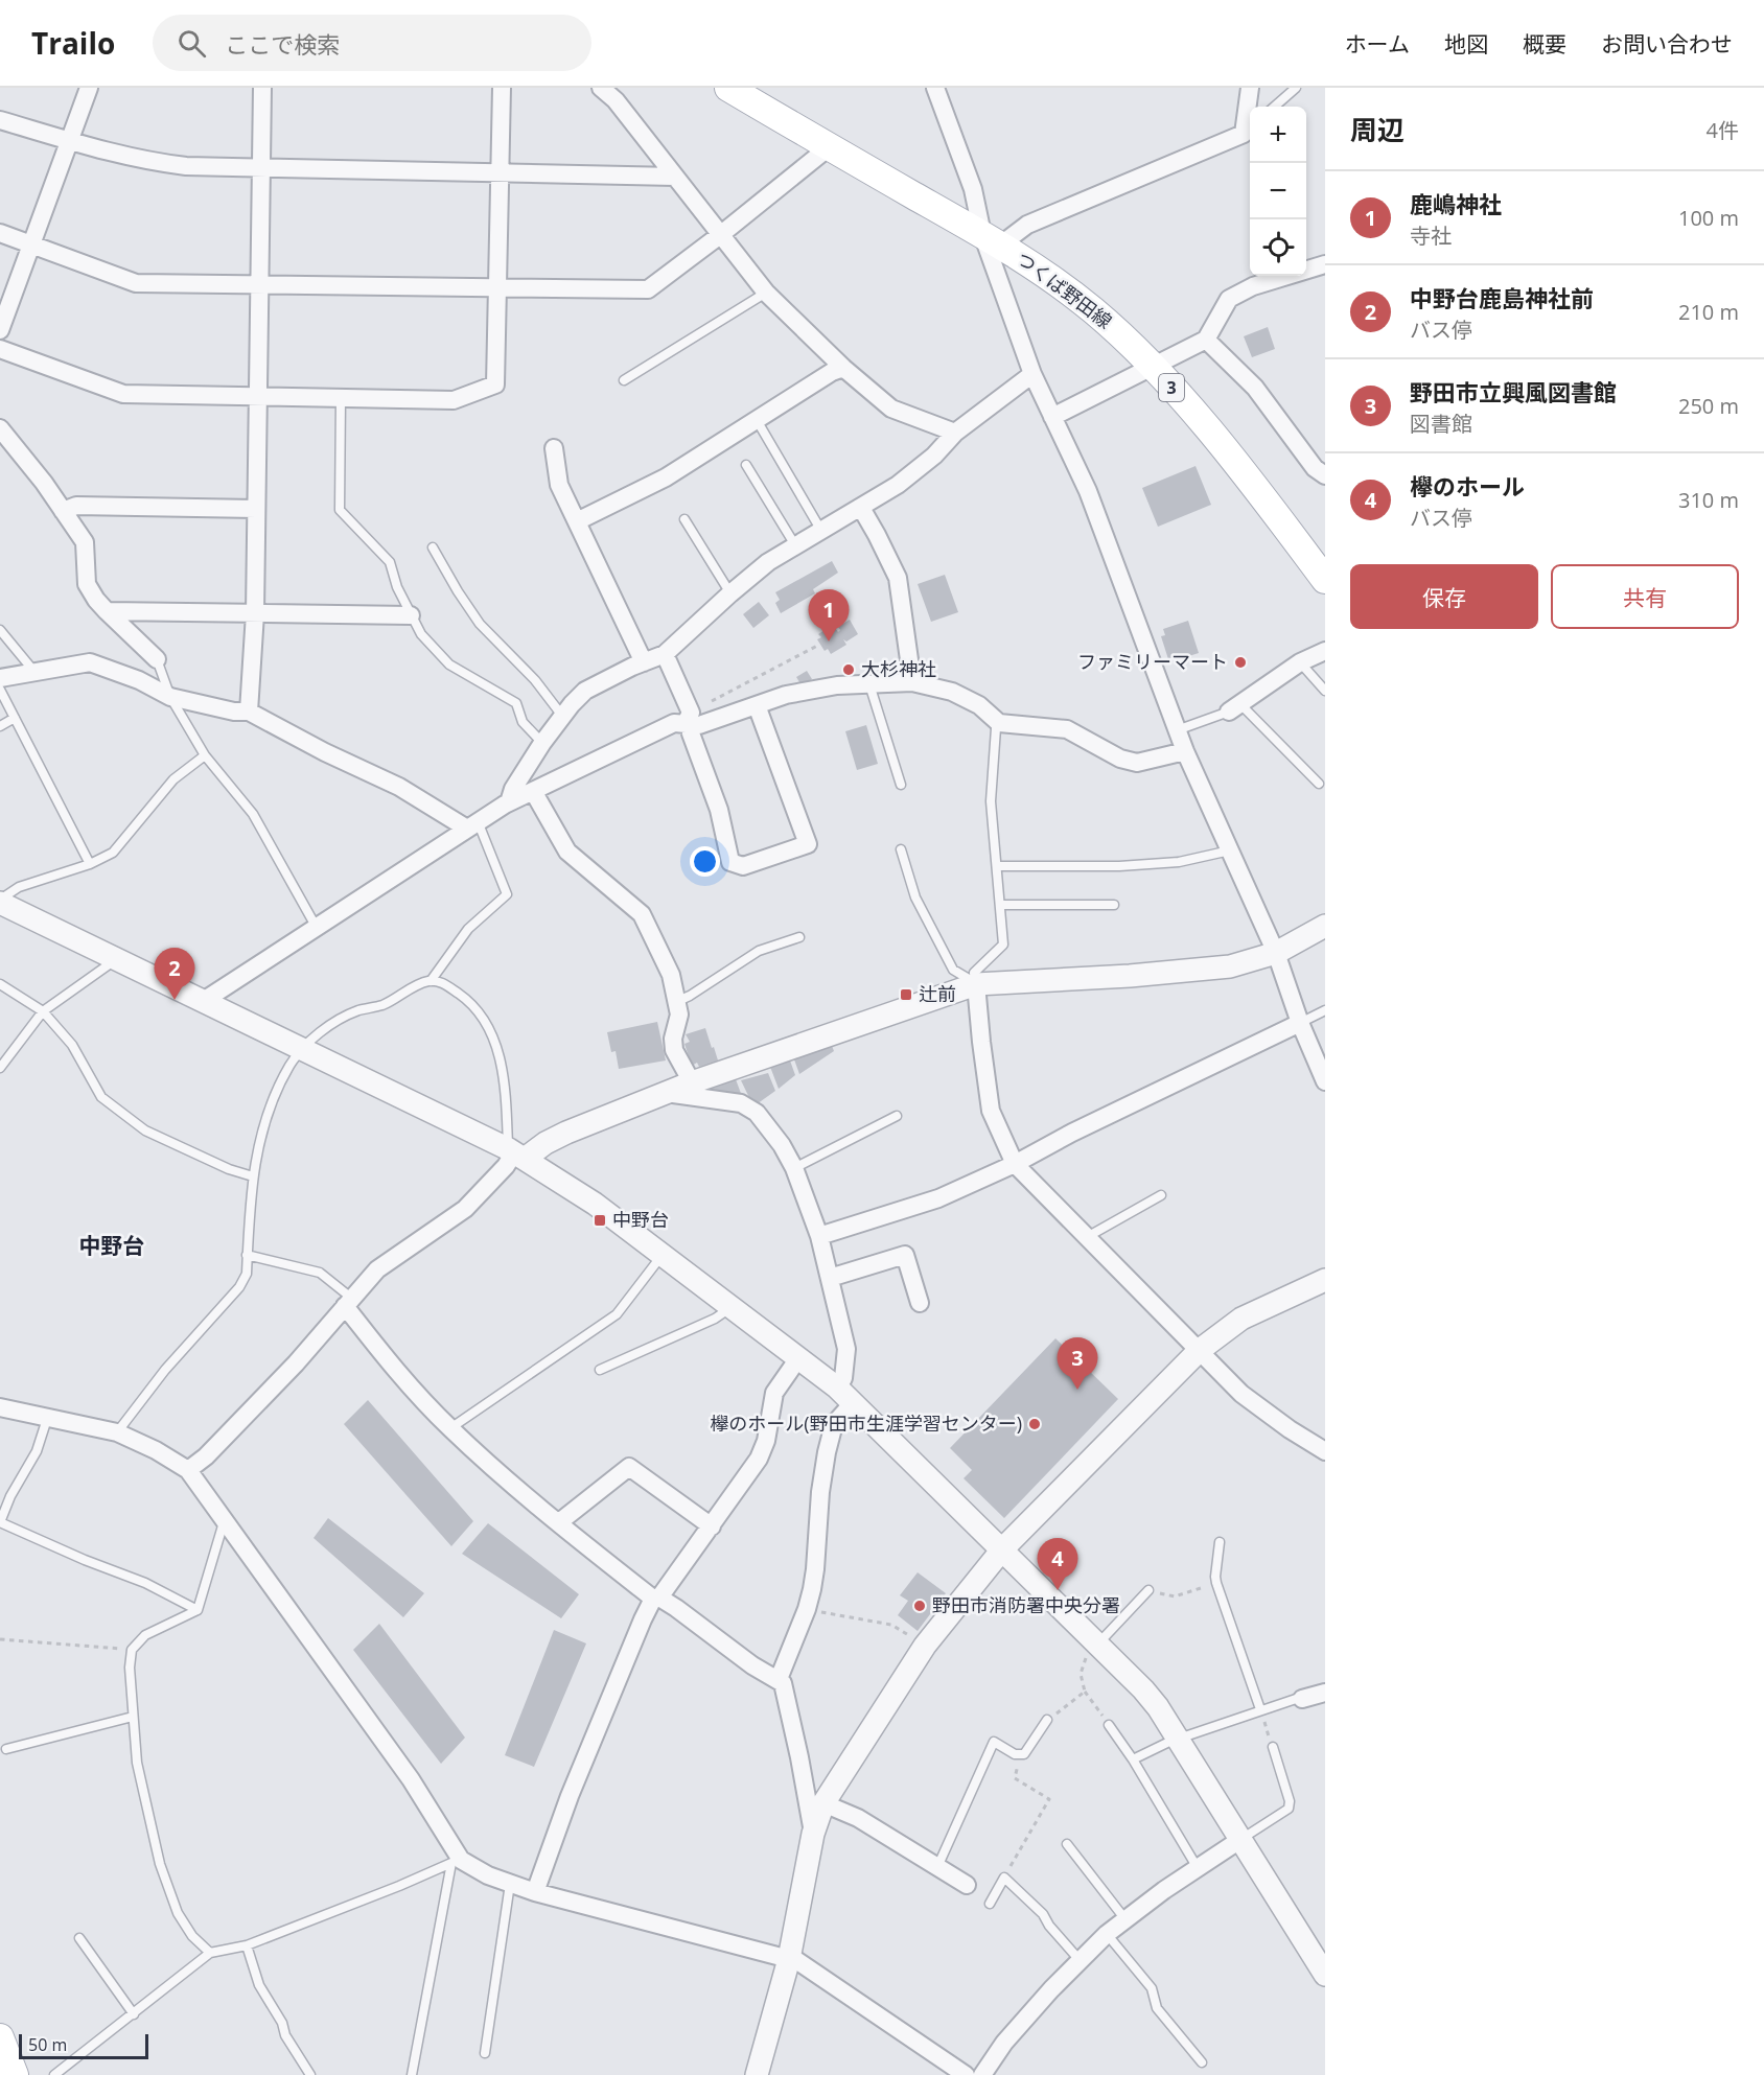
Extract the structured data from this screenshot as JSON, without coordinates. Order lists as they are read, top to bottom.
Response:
{
  "streets": {
    "main road": ["つくば野田線", "3"]
  },
  "districts": ["中野台"],
  "places": {
    "other": [
      "ファミリーマート",
      "大杉神社",
      "欅のホール(野田市生涯学習センター)",
      "野田市消防署中央分署"
    ],
    "transit": ["辻前", "中野台"]
  },
  "scale_bar": "50 m",
  "page": {
    "header": "Trailo",
    "search": "ここで検索",
    "nav": [
      "ホーム",
      "地図",
      "概要",
      "お問い合わせ"
    ],
    "heading": ["周辺", "4件"],
    "map_buttons": ["+", "−"],
    "list": [
      {
        "mark": "1",
        "name": "鹿嶋神社",
        "note": "寺社",
        "value": "100 m"
      },
      {
        "mark": "2",
        "name": "中野台鹿島神社前",
        "note": "バス停",
        "value": "210 m"
      },
      {
        "mark": "3",
        "name": "野田市立興風図書館",
        "note": "図書館",
        "value": "250 m"
      },
      {
        "mark": "4",
        "name": "欅のホール",
        "note": "バス停",
        "value": "310 m"
      }
    ],
    "buttons": ["保存", "共有"],
    "pins": [
      "1",
      "2",
      "3",
      "4"
    ],
    "scale": "50 m"
  }
}
